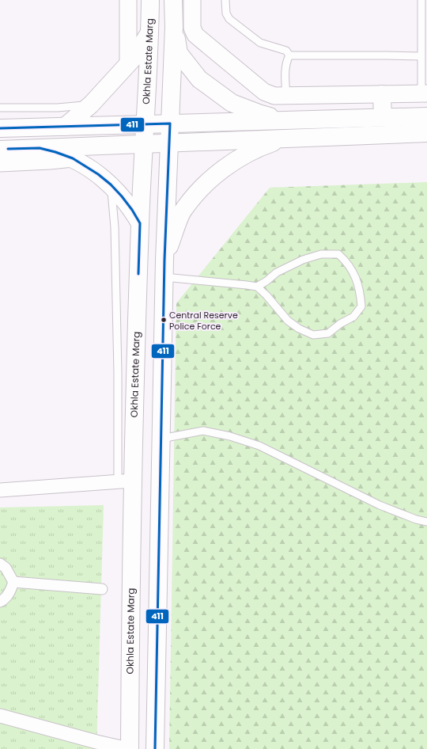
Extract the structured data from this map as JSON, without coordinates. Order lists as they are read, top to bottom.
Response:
{
  "streets": {
    "main road": ["Okhla Estate Marg"]
  },
  "places": ["Central Reserve Police Force"],
  "lines": ["transit line 411"]
}
